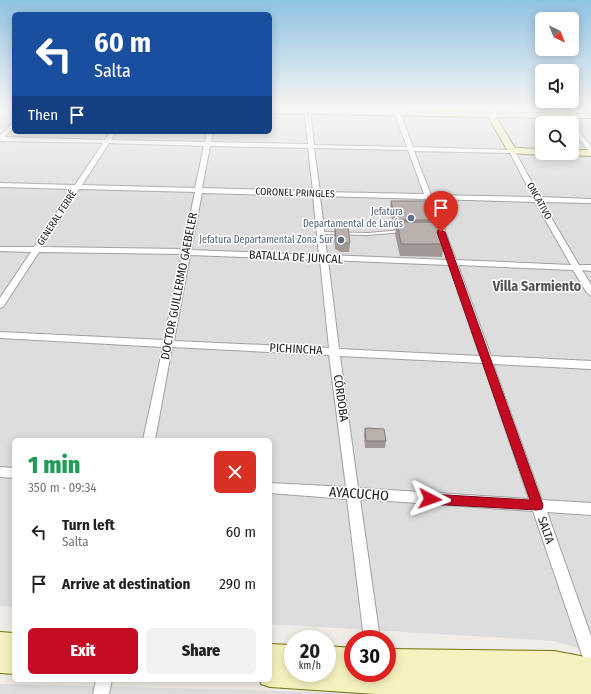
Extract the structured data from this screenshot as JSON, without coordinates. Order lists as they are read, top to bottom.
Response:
{
  "streets": {
    "main road": ["ONCATIVO"],
    "street": [
      "CORONEL PRINGLES",
      "GENERAL FERRÉ",
      "BATALLA DE JUNCAL",
      "DOCTOR GUILLERMO GAEBELER",
      "PICHINCHA",
      "CÓRDOBA",
      "AYACUCHO",
      "SALTA"
    ]
  },
  "crossings": [
    ["CORONEL PRINGLES", "ONCATIVO"],
    ["CORONEL PRINGLES", "GENERAL FERRÉ"],
    ["CORONEL PRINGLES", "DOCTOR GUILLERMO GAEBELER"],
    ["CORONEL PRINGLES", "CÓRDOBA"],
    ["CORONEL PRINGLES", "SALTA"],
    ["ONCATIVO", "BATALLA DE JUNCAL"],
    ["GENERAL FERRÉ", "BATALLA DE JUNCAL"],
    ["BATALLA DE JUNCAL", "DOCTOR GUILLERMO GAEBELER"],
    ["BATALLA DE JUNCAL", "CÓRDOBA"],
    ["BATALLA DE JUNCAL", "SALTA"],
    ["DOCTOR GUILLERMO GAEBELER", "PICHINCHA"],
    ["PICHINCHA", "CÓRDOBA"],
    ["PICHINCHA", "SALTA"],
    ["CÓRDOBA", "AYACUCHO"],
    ["AYACUCHO", "SALTA"]
  ],
  "districts": ["Villa Sarmiento"],
  "places": ["Jefatura Departamental de Lanús", "Jefatura Departamental Zona Sur"],
  "north": "bottom right",
  "page": {
    "turn": ["60 m", "Salta"],
    "then": "Then",
    "heading": ["1 min", "350 m · 09:34"],
    "list": [
      {
        "name": "Turn left",
        "note": "Salta",
        "value": "60 m"
      },
      {
        "name": "Arrive at destination",
        "value": "290 m"
      }
    ],
    "buttons": ["Exit", "Share"],
    "speed": "20 km/h",
    "limit": "30"
  }
}
